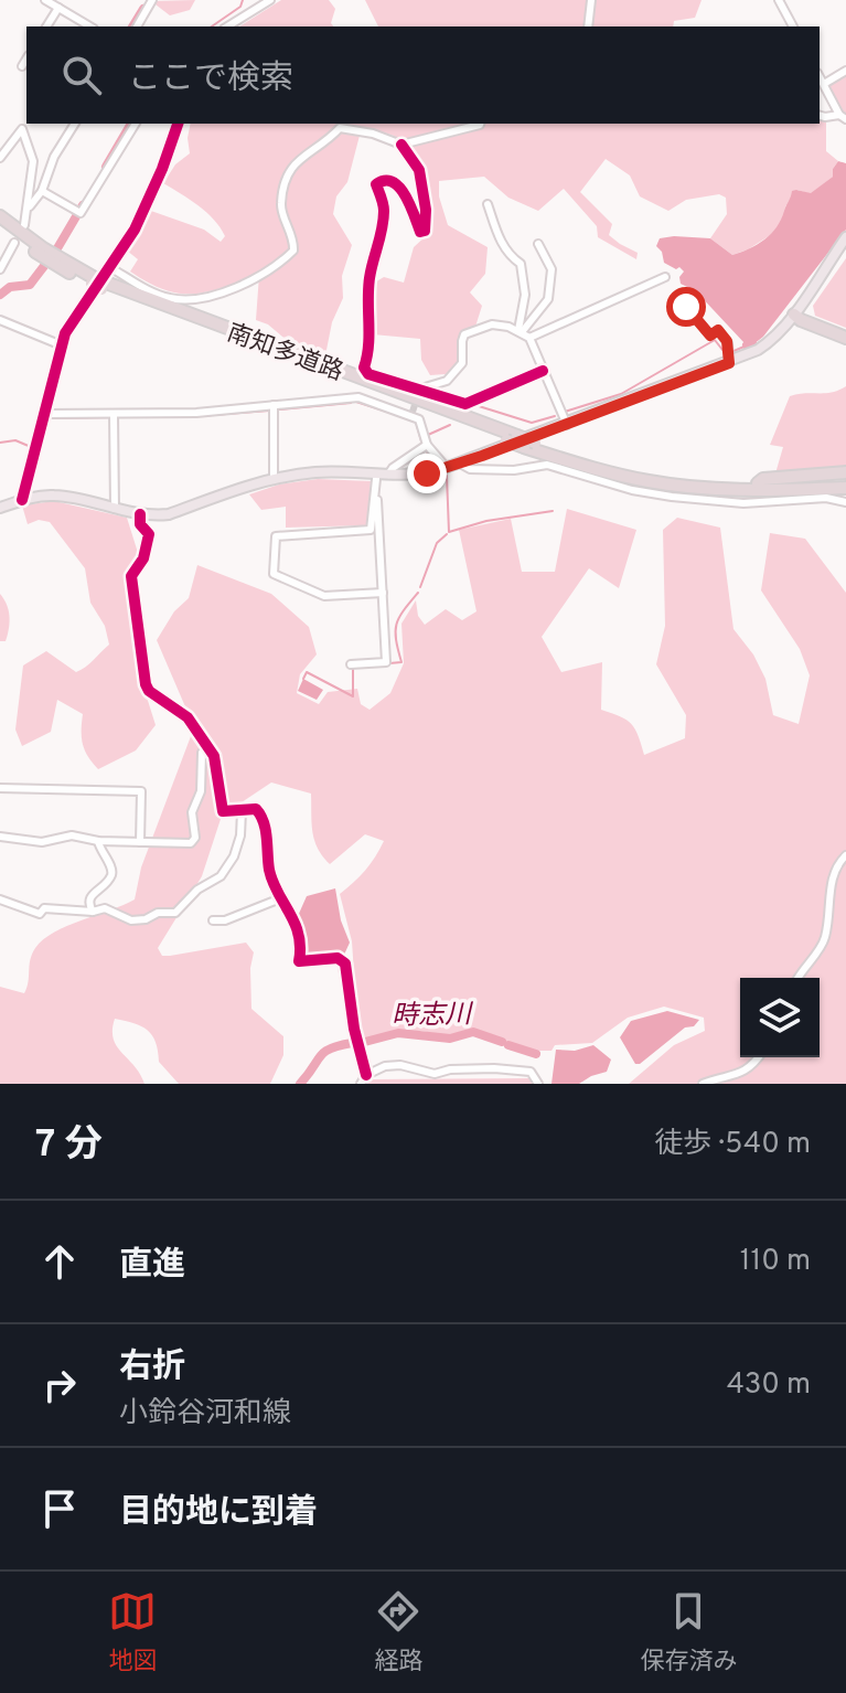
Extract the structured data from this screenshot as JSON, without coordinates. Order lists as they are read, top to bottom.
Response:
{
  "streets": {
    "highway": ["南知多道路"]
  },
  "water": ["時志川"],
  "page": {
    "search": "ここで検索",
    "heading": ["7 分", "徒歩 · 540 m"],
    "list": [
      ["直進", "110 m"],
      ["右折", "小鈴谷河和線", "430 m"],
      "目的地に到着"
    ],
    "nav": ["地図", "経路", "保存済み"]
  }
}
